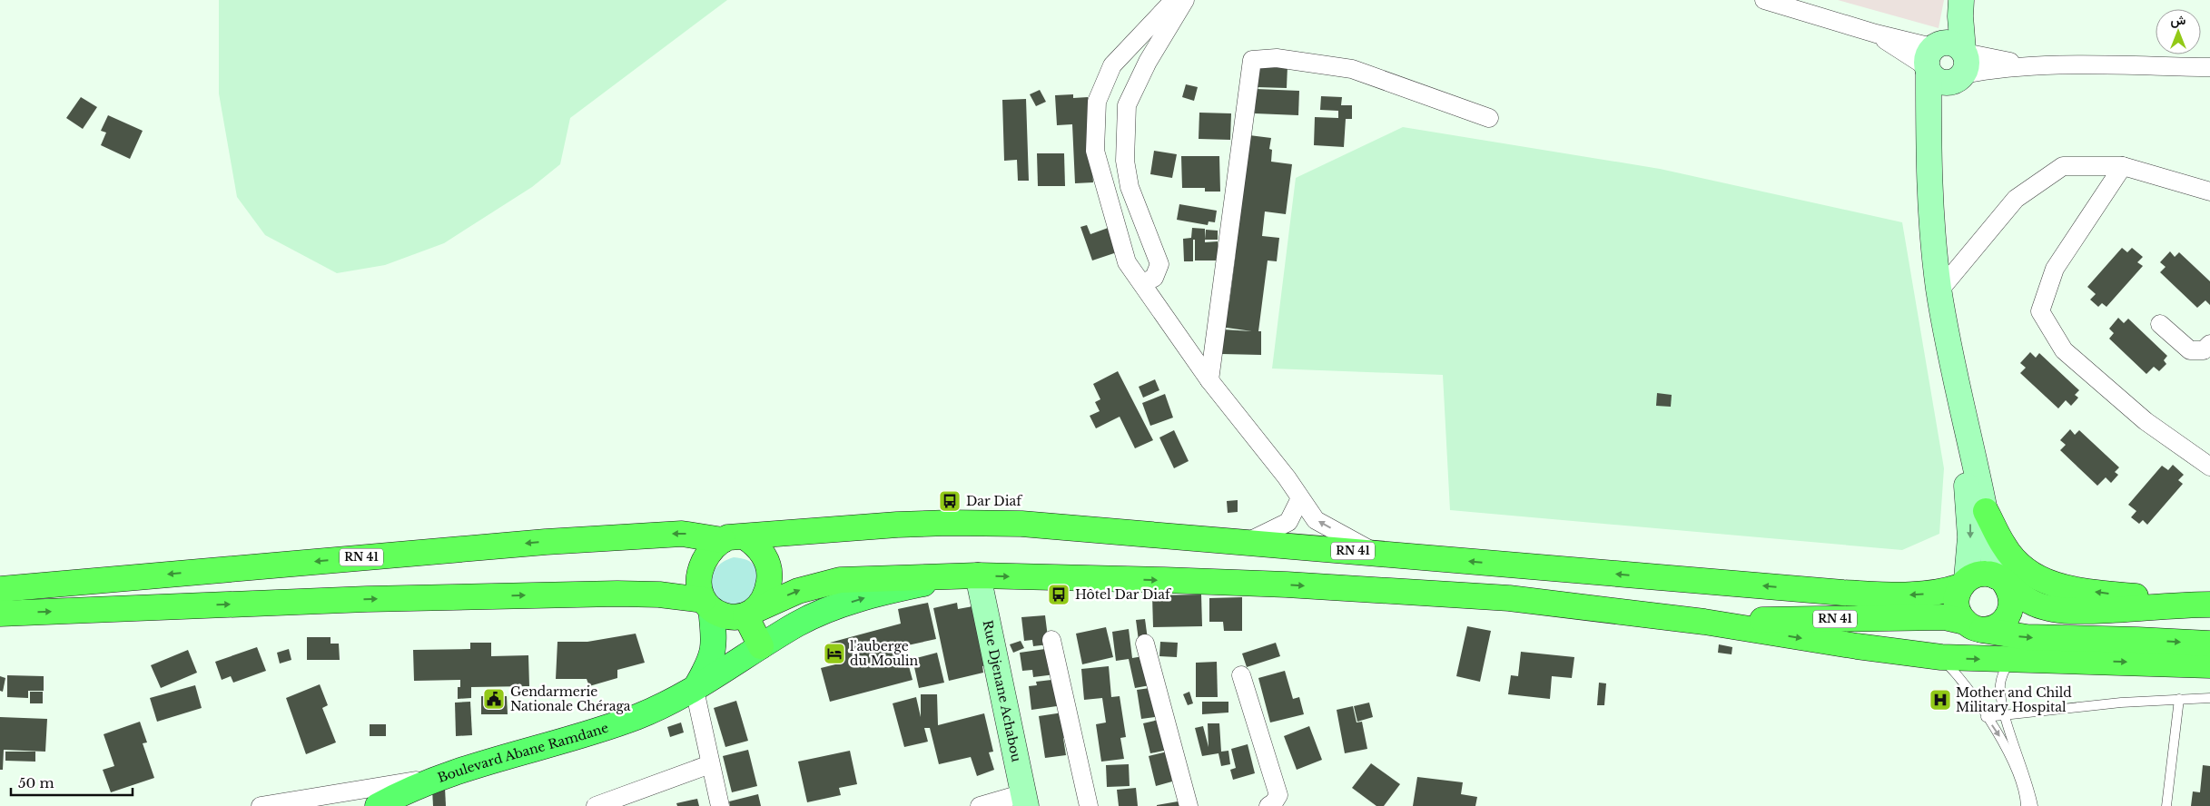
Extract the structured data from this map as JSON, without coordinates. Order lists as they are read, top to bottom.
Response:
{
  "streets": {
    "highway": ["RN 41"],
    "main road": ["Rue Djenane Achabou", "Boulevard Abane Ramdane"]
  },
  "crossings": [
    ["RN 41", "Rue Djenane Achabou"],
    ["RN 41", "Boulevard Abane Ramdane"],
    ["Rue Djenane Achabou", "Boulevard Abane Ramdane"]
  ],
  "places": {
    "bus stop": ["Dar Diaf", "Hôtel Dar Diaf"],
    "hotel": ["l'auberge du Moulin"],
    "public building": ["Gendarmerie Nationale Chéraga"],
    "hospital": ["Mother and Child Military Hospital"]
  },
  "scale_bar": "50 m",
  "north": "top"
}
